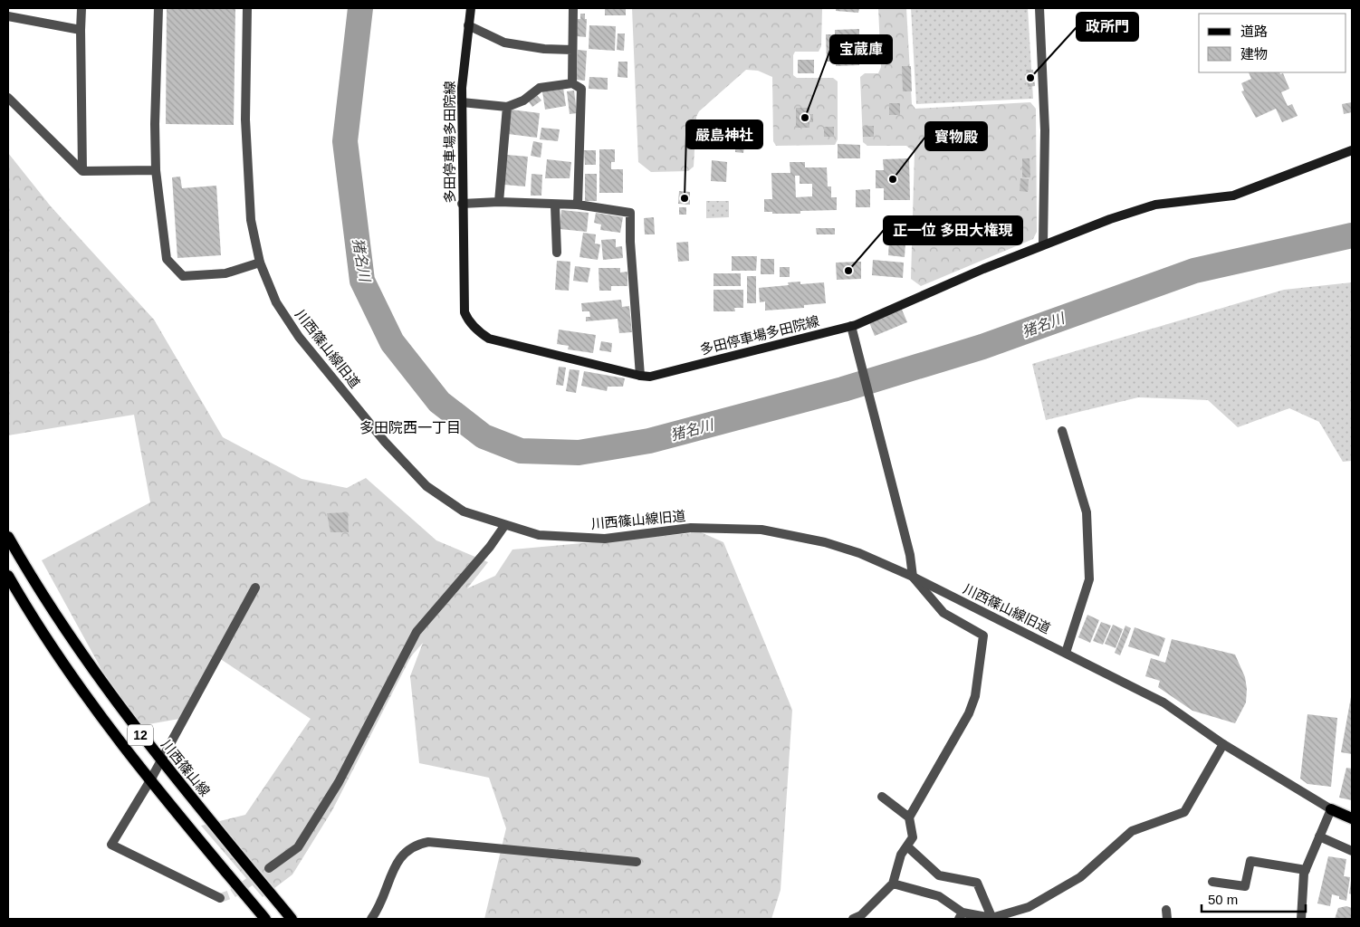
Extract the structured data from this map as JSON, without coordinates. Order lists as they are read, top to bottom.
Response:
{
  "streets": {
    "main road": ["多田停車場多田院線", "12", "川西篠山線"],
    "street": ["川西篠山線旧道"]
  },
  "districts": ["多田院西一丁目"],
  "water": ["猪名川"],
  "places": [
    "政所門",
    "宝蔵庫",
    "寳物殿",
    "嚴島神社",
    "正一位 多田大権現"
  ],
  "legend": ["道路", "建物"],
  "scale_bar": "50 m"
}
